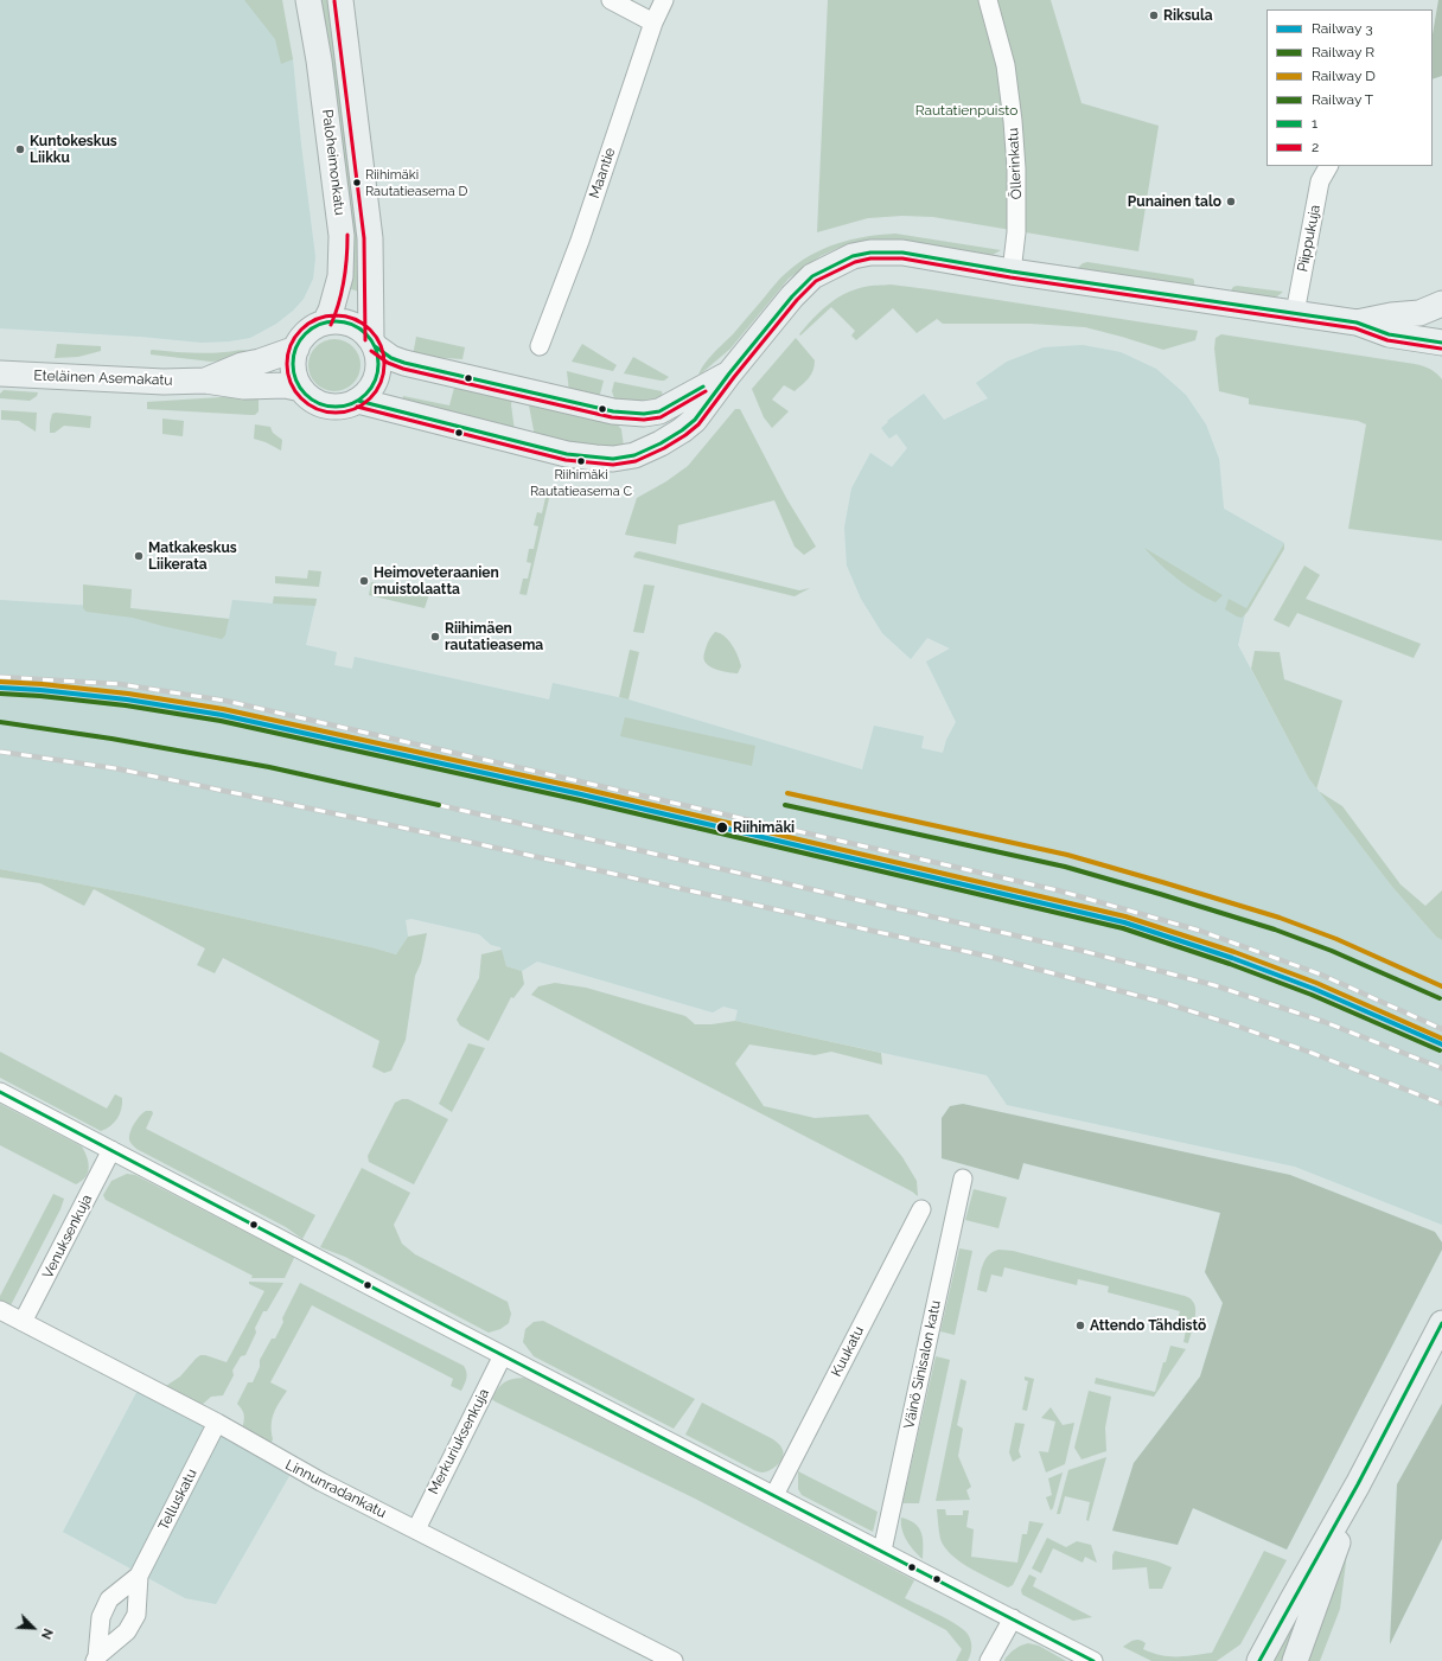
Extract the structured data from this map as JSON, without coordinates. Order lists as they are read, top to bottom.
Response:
{
  "streets": {
    "street": [
      "Paloheimonkatu",
      "Öllerinkatu",
      "Maantie",
      "Piippukuja",
      "Eteläinen Asemakatu",
      "Venuksenkuja",
      "Kuukatu",
      "Väinö Sinisalon katu",
      "Merkuriuksenkuja",
      "Linnunradankatu",
      "Telluskatu"
    ]
  },
  "crossings": [
    ["Paloheimonkatu", "Eteläinen Asemakatu"],
    ["Venuksenkuja", "Linnunradankatu"],
    ["Merkuriuksenkuja", "Linnunradankatu"],
    ["Linnunradankatu", "Telluskatu"]
  ],
  "parks": ["Rautatienpuisto"],
  "places": [
    "Riksula",
    "Kuntokeskus Liikku",
    "Riihimäki Rautatieasema D",
    "Punainen talo",
    "Riihimäki Rautatieasema C",
    "Matkakeskus Liikerata",
    "Heimoveteraanien muistolaatta",
    "Riihimäen rautatieasema",
    "Riihimäki",
    "Attendo Tähdistö"
  ],
  "lines": [
    "transit line 2",
    "transit line 1",
    "rail line D",
    "rail line 3",
    "rail line R",
    "rail line T"
  ],
  "legend": [
    "Railway 3",
    "Railway R",
    "Railway D",
    "Railway T",
    "1",
    "2"
  ],
  "north": "bottom right"
}
